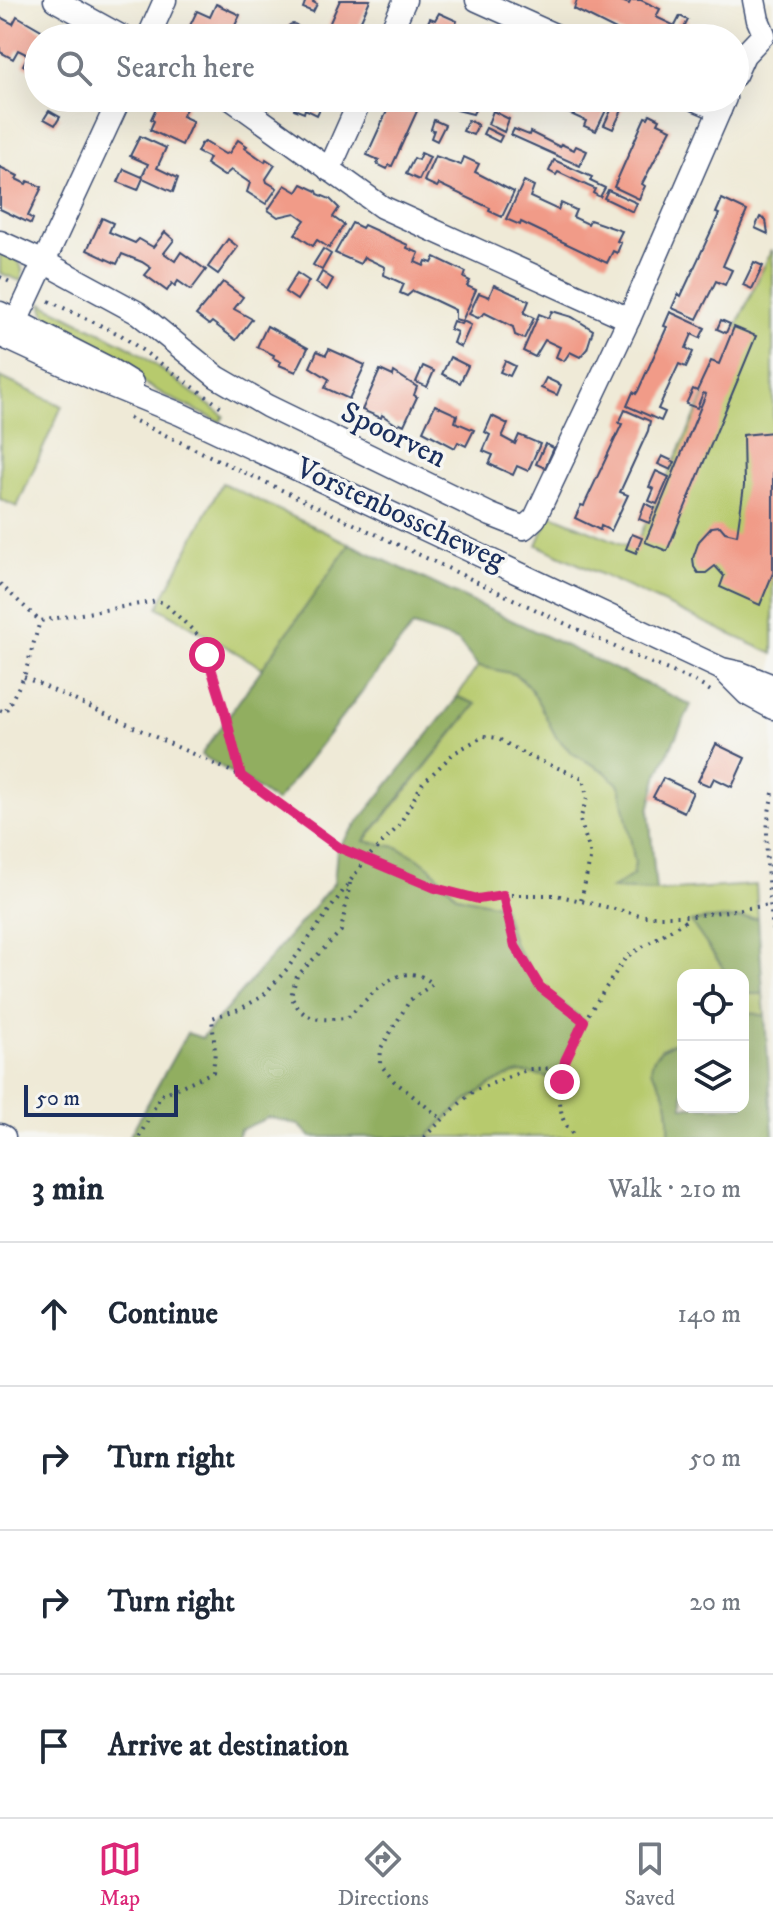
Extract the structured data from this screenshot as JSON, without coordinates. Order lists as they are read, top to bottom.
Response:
{
  "streets": {
    "street": ["Spoorven", "Vorstenbosscheweg"]
  },
  "scale_bar": "50 m",
  "page": {
    "search": "Search here",
    "scale": "50 m",
    "heading": ["3 min", "Walk · 210 m"],
    "list": [
      ["Continue", "140 m"],
      ["Turn right", "50 m"],
      ["Turn right", "20 m"],
      "Arrive at destination"
    ],
    "nav": ["Map", "Directions", "Saved"]
  }
}
